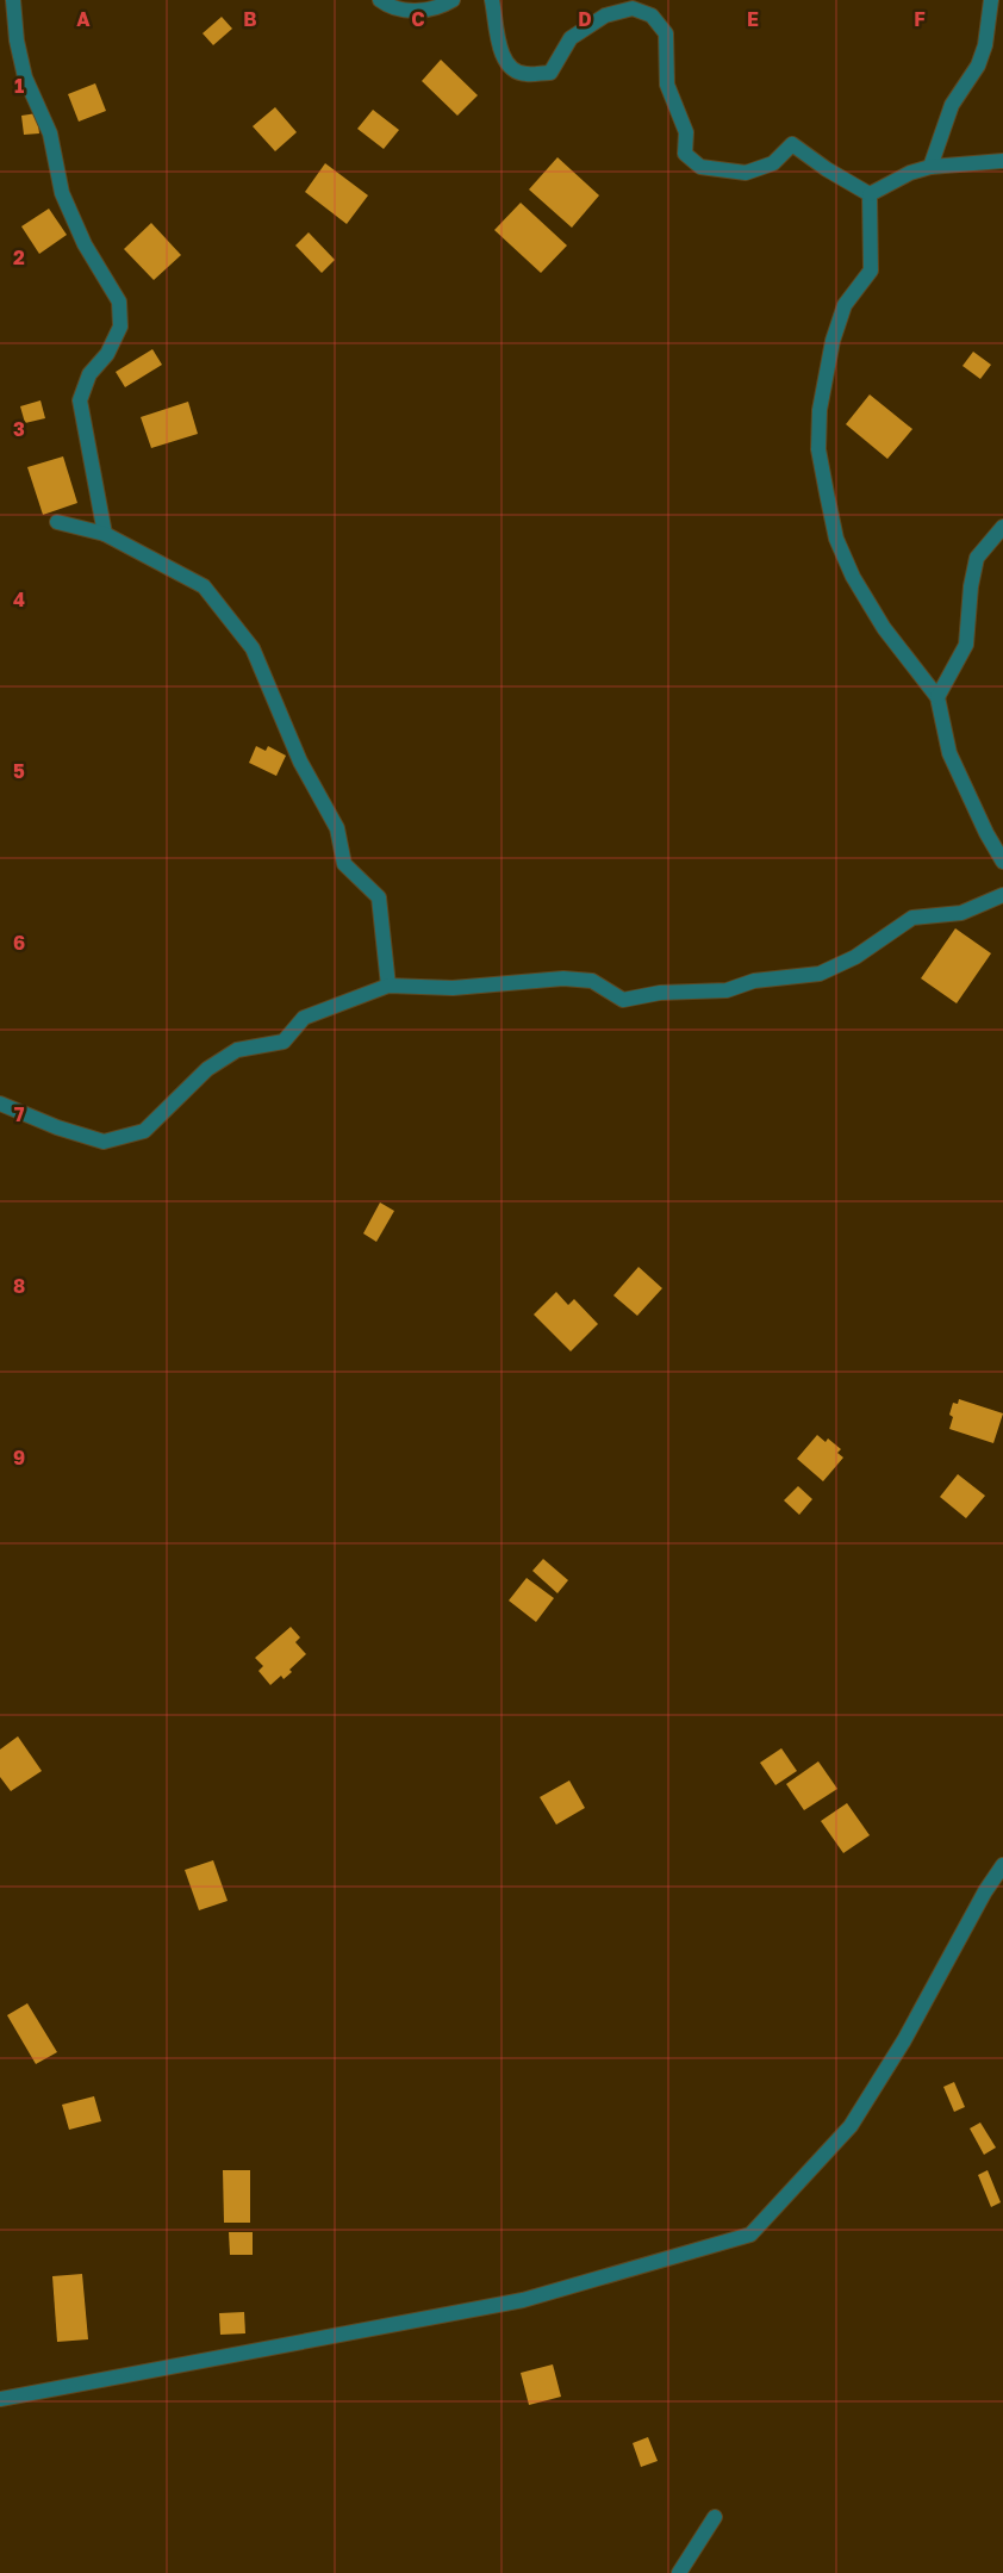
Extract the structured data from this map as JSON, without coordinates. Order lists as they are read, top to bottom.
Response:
{
  "grid": {
    "columns": [
      "A",
      "B",
      "C",
      "D",
      "E",
      "F"
    ],
    "rows": [
      "1",
      "2",
      "3",
      "4",
      "5",
      "6",
      "7",
      "8",
      "9"
    ]
  }
}
